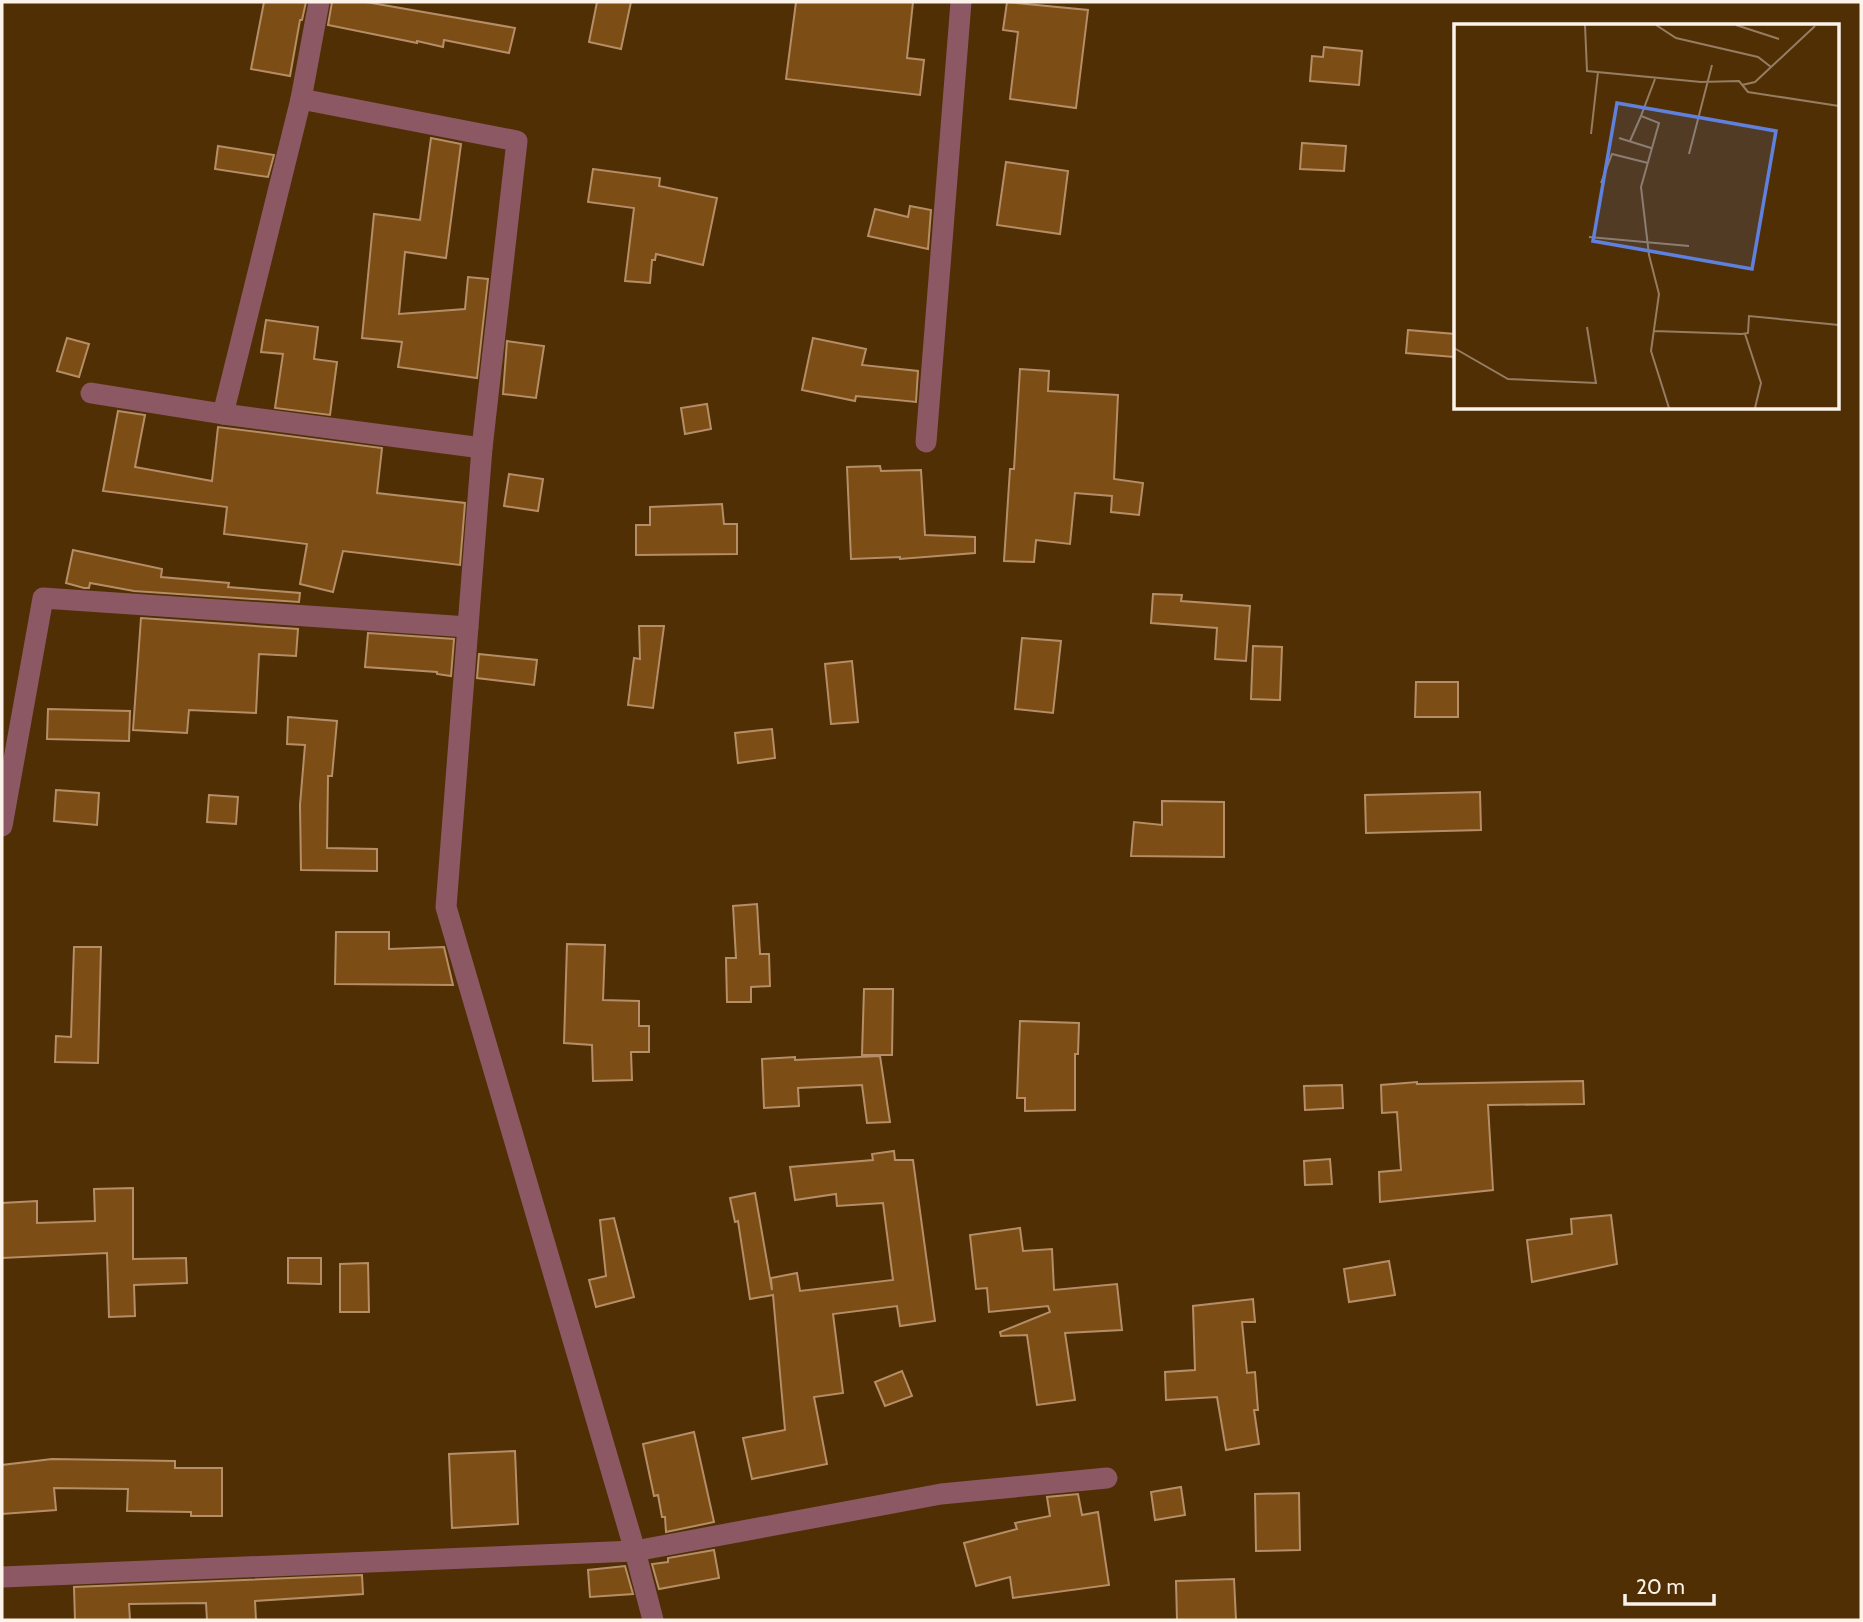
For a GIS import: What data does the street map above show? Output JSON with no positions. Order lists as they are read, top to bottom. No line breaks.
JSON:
{"scale_bar":"20 m"}
